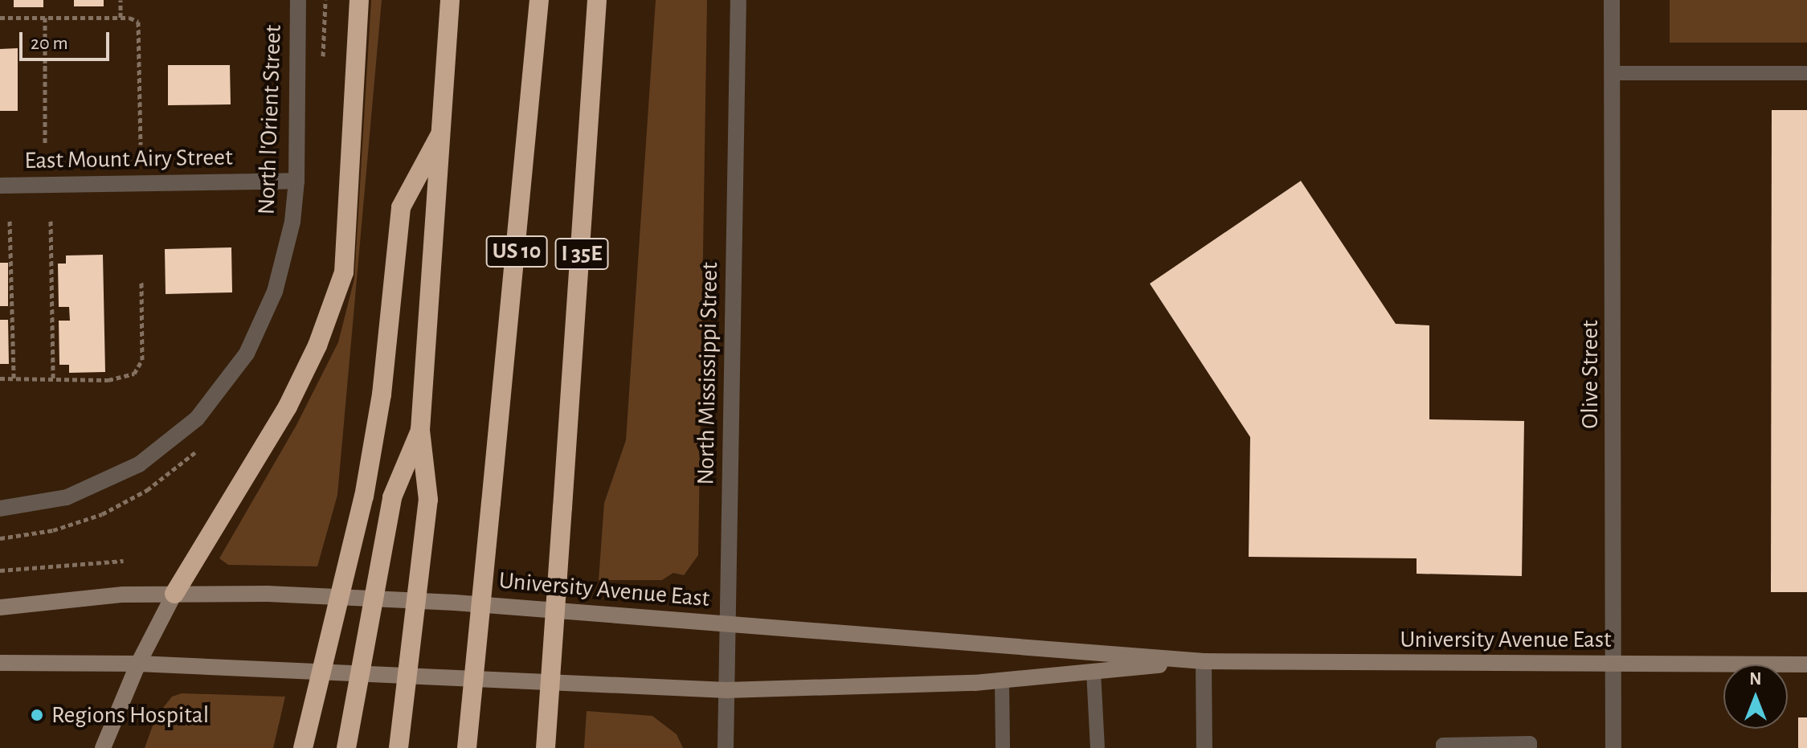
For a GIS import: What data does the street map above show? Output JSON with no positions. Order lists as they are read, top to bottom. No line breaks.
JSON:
{"streets":{"highway":["US 10","I 35E"],"main road":["University Avenue East"],"street":["North l'Orient Street","East Mount Airy Street","North Mississippi Street","Olive Street"]},"crossings":[["North l'Orient Street","East Mount Airy Street"],["North Mississippi Street","University Avenue East"],["Olive Street","University Avenue East"]],"places":["Regions Hospital"],"scale_bar":"20 m","north":"top"}
